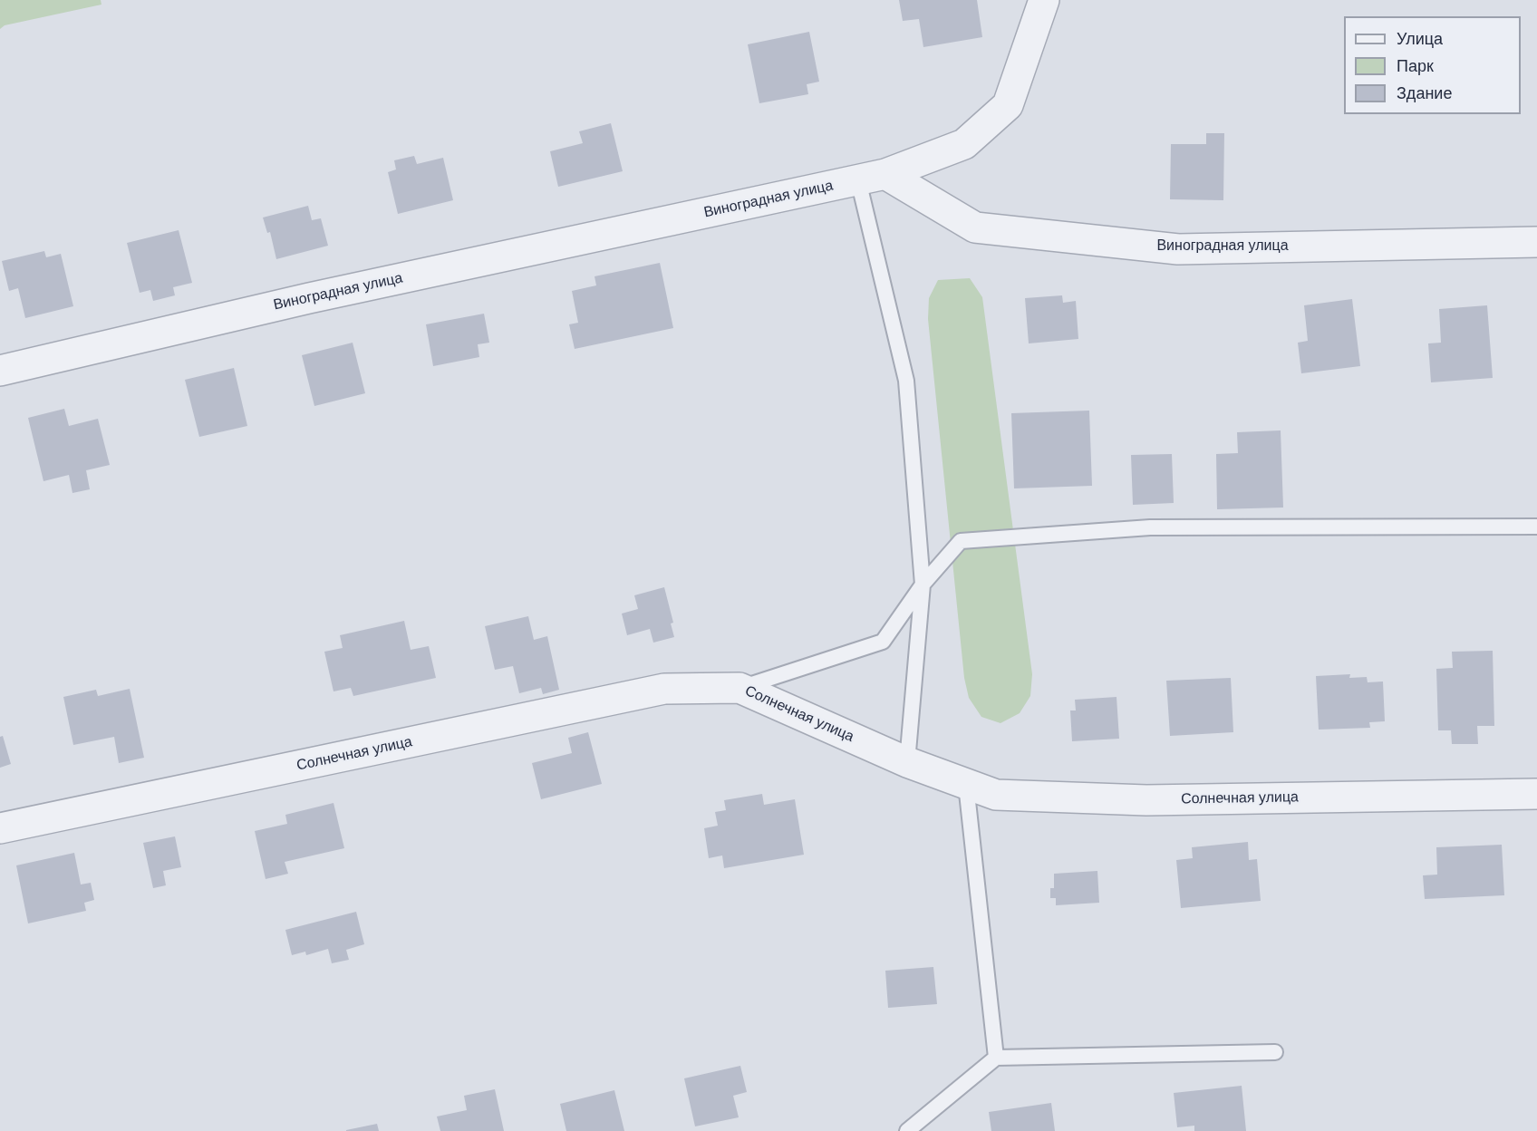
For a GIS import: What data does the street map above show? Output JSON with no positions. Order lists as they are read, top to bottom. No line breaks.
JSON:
{"streets":{"street":["Виноградная улица","Солнечная улица"]},"legend":["Улица","Парк","Здание"]}
